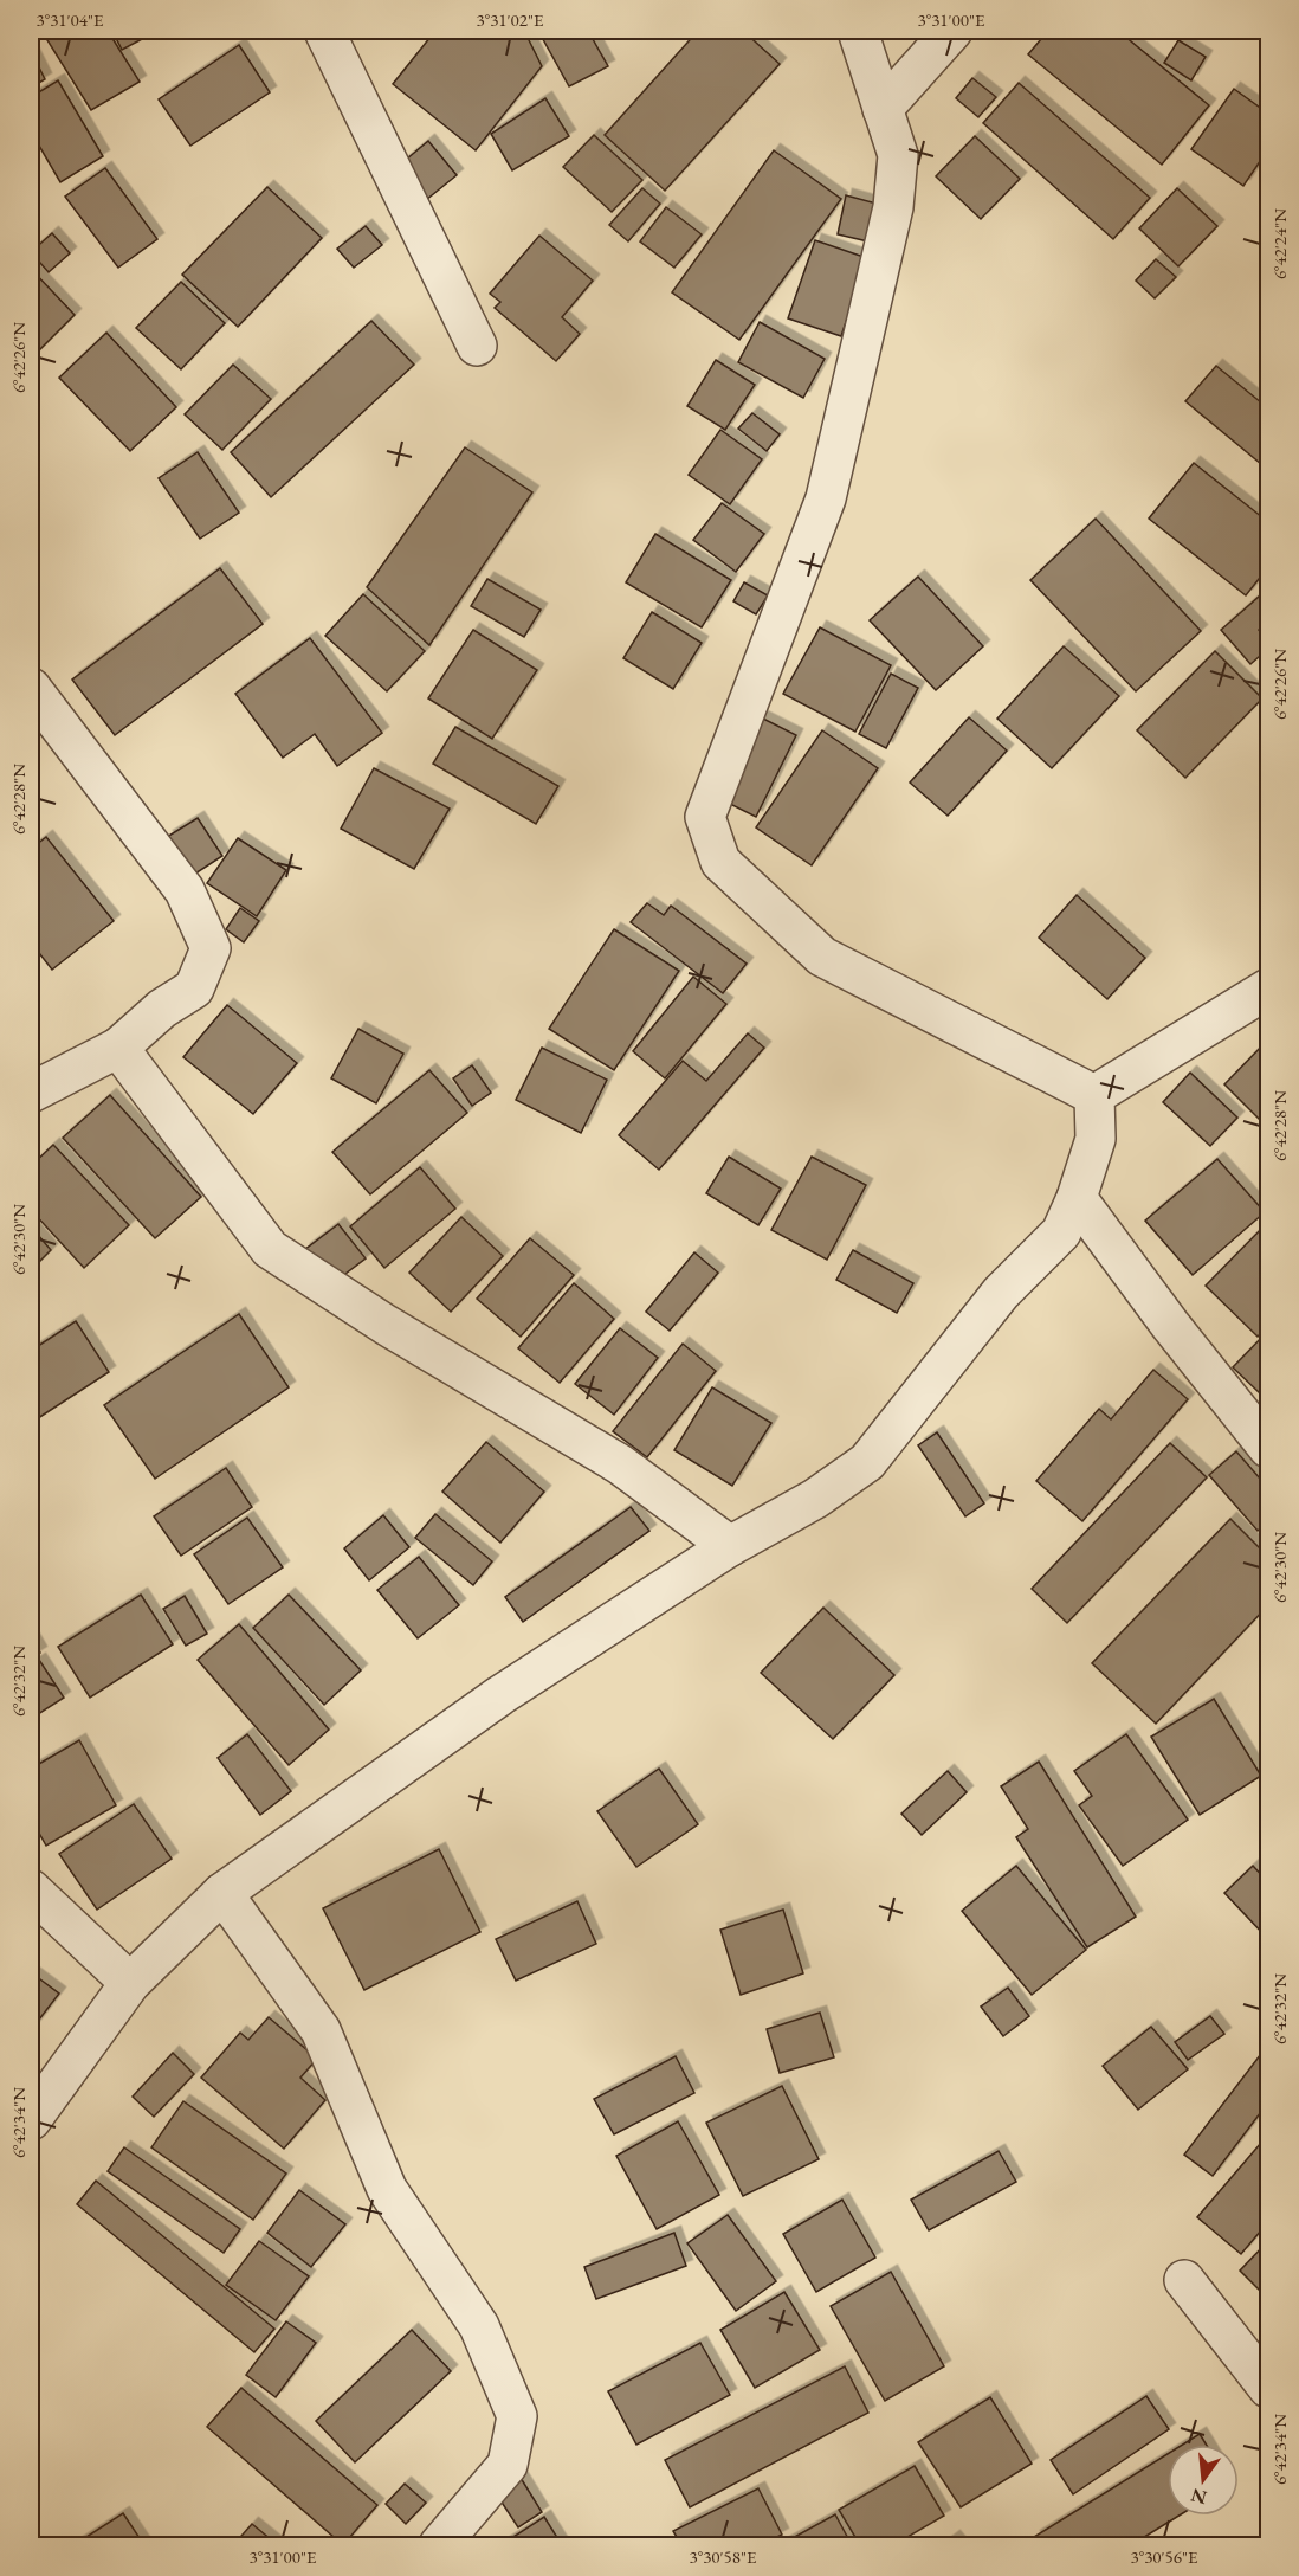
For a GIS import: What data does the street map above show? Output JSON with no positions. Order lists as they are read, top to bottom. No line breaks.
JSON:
{"north":"bottom","coordinates":["3°31'04\"E","3°31'02\"E","3°31'00\"E","6°42'24\"N","6°42'26\"N","6°42'28\"N","6°42'30\"N","6°42'32\"N","6°42'34\"N","3°30'58\"E","3°30'56\"E"]}
